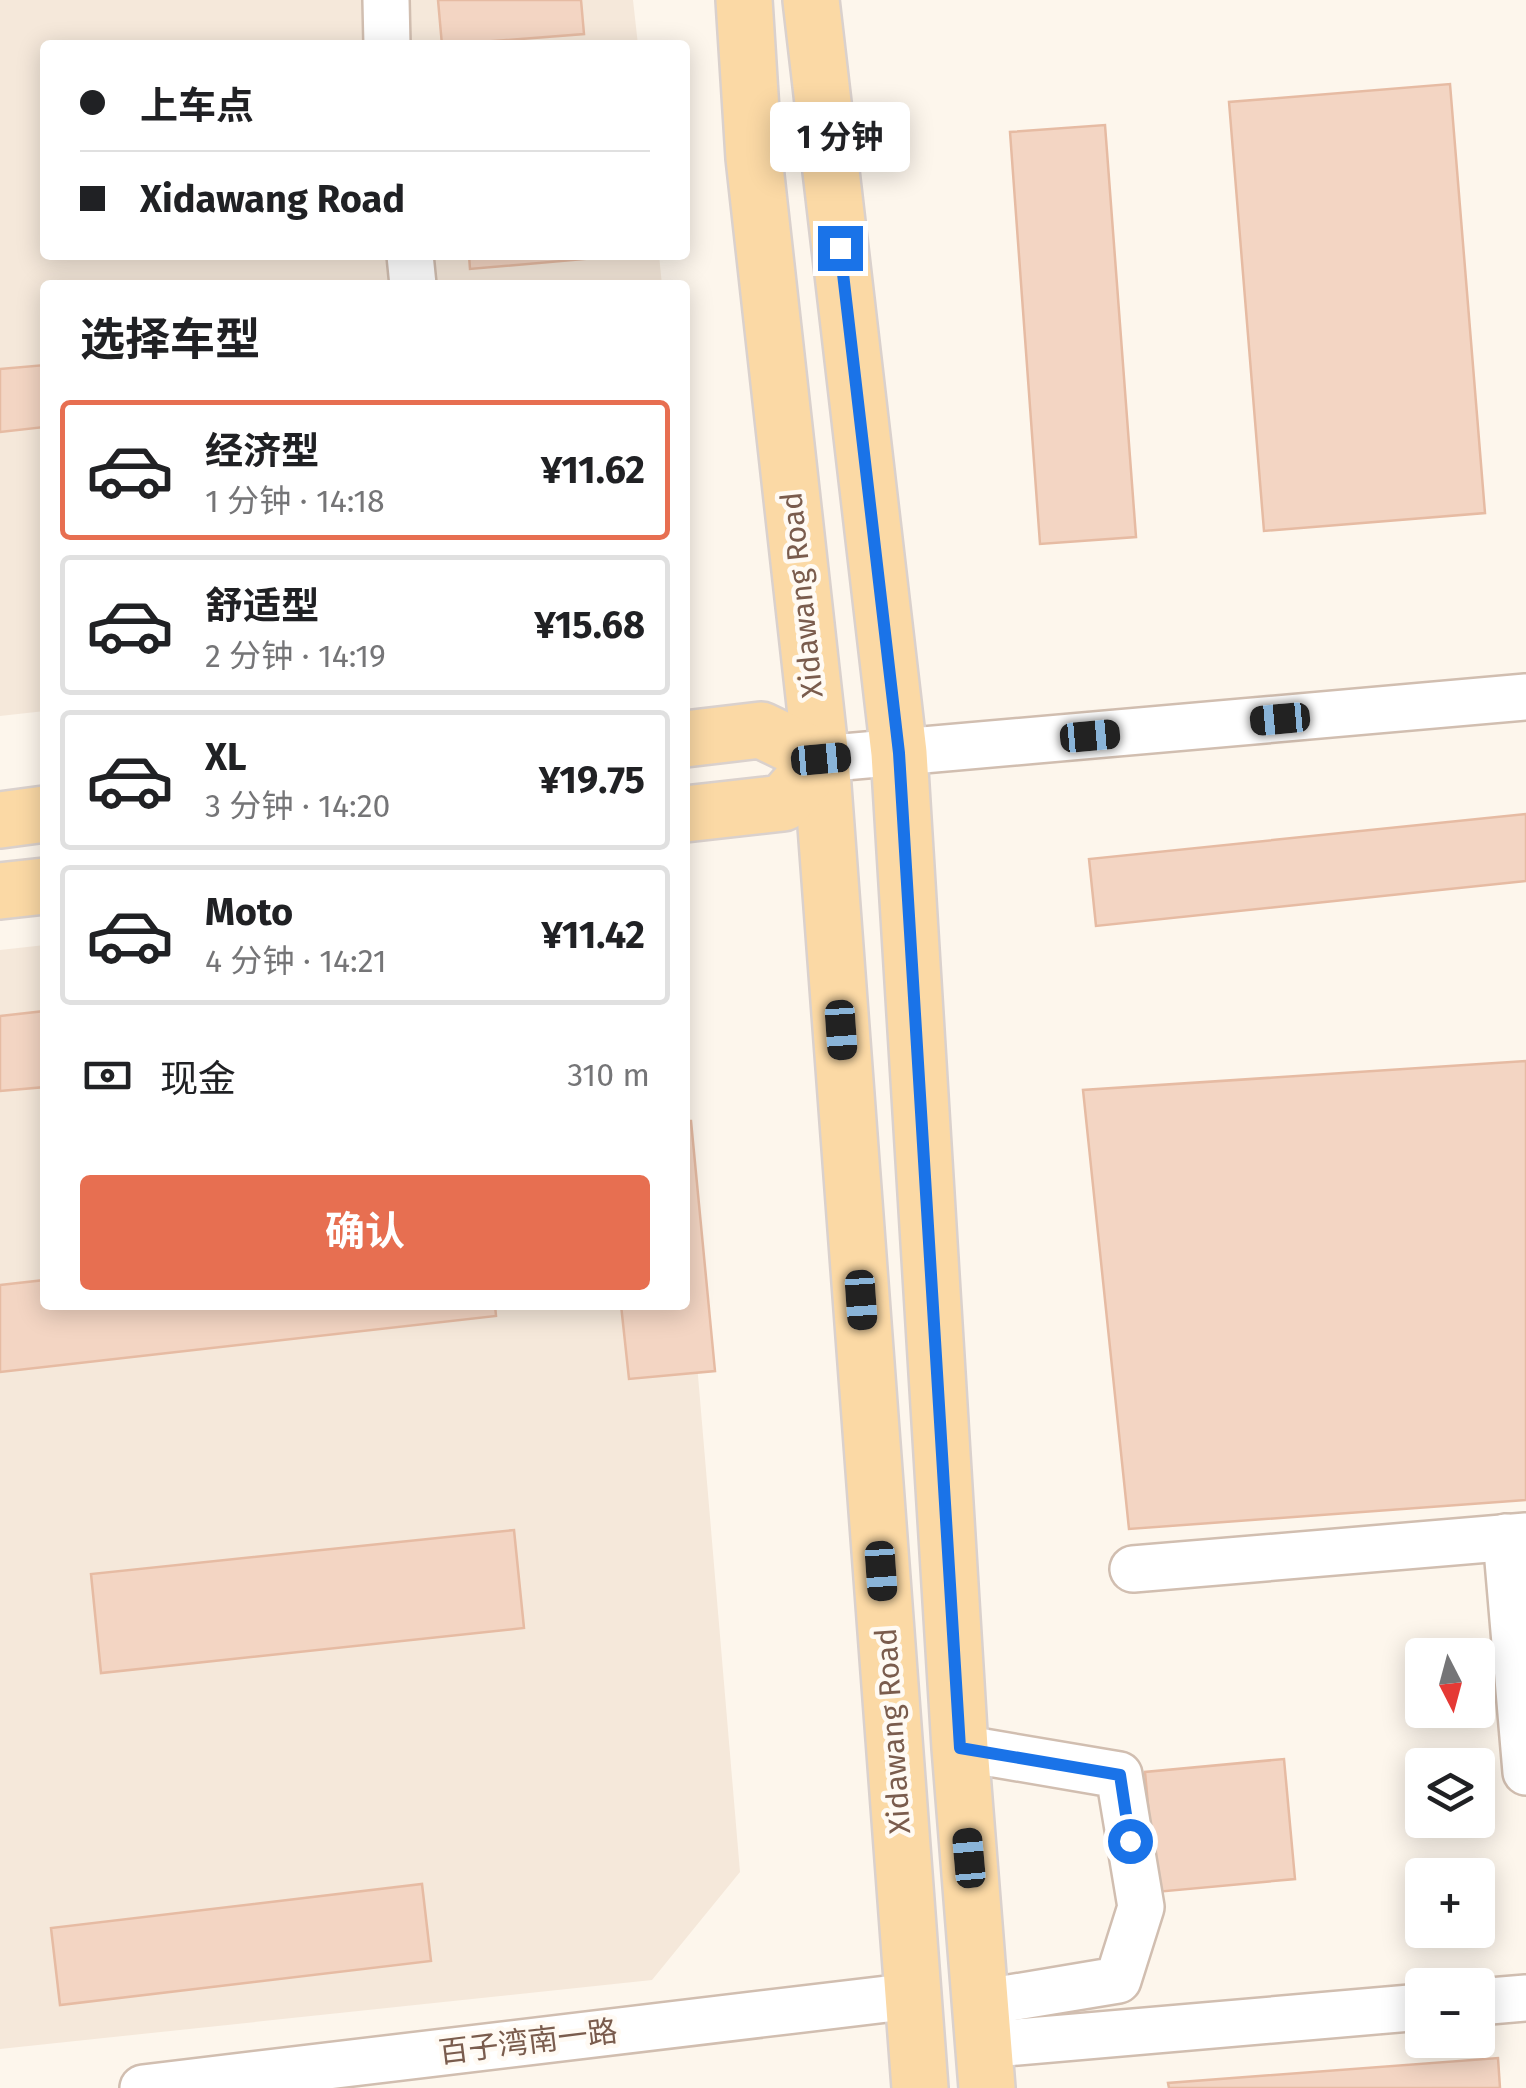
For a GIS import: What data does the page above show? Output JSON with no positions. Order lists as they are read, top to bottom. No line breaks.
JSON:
{"streets":{"main road":["Xidawang Road"],"street":["百子湾南一路"]},"crossings":[["Xidawang Road","百子湾南一路"]],"north":"bottom","page":{"banner":["上车点","Xidawang Road"],"bubble":"1 分钟","heading":"选择车型","list":[{"name":"经济型","note":"1 分钟 · 14:18","value":"¥11.62"},{"name":"舒适型","note":"2 分钟 · 14:19","value":"¥15.68"},{"name":"XL","note":"3 分钟 · 14:20","value":"¥19.75"},{"name":"Moto","note":"4 分钟 · 14:21","value":"¥11.42"}],"pay":["现金","310 m"],"buttons":"确认","map_buttons":["+","−"]}}
